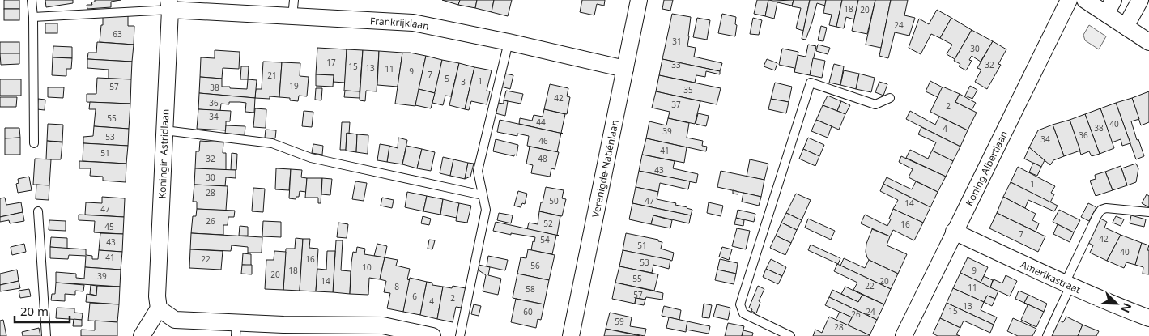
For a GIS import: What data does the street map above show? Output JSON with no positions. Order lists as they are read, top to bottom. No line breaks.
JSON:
{"streets":{"street":["Frankrijklaan","Koningin Astridlaan","Koning Albertlaan","Verenigde-Natiënlaan","Amerikastraat"]},"crossings":[["Frankrijklaan","Koningin Astridlaan"],["Frankrijklaan","Verenigde-Natiënlaan"],["Koning Albertlaan","Amerikastraat"]],"house_numbers":["18","20","24","63","31","30","17","33","32","15","13","11","9","7","21","5","1","3","19","57","38","35","42","36","37","2","34","55","44","40","38","4","39","36","53","34","46","41","51","32","48","43","30","1","28","50","47","14","47","26","52","16","45","7","42","54","43","51","40","41","22","16","53","56","10","18","9","20","39","55","14","20","22","8","11","58","57","6","2","4","13","15","60","24","26","59","28"],"scale_bar":"20 m","north":"bottom right"}
